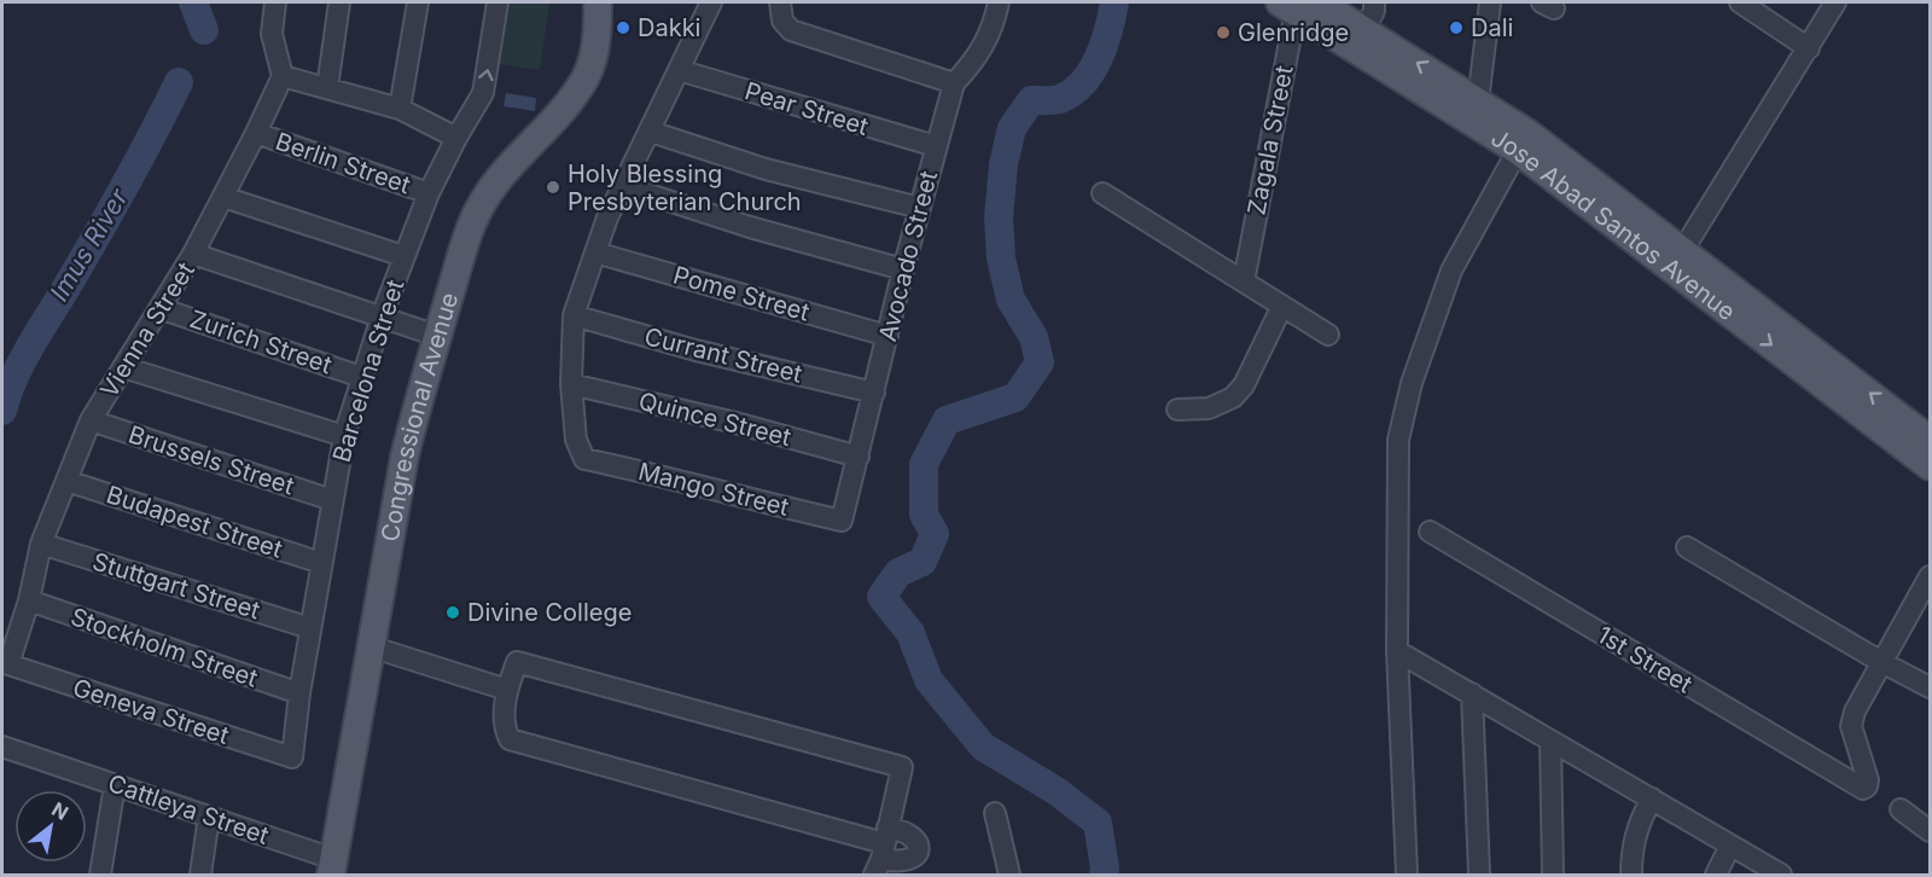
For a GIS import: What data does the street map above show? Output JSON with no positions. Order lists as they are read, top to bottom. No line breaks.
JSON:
{"streets":{"main road":["Jose Abad Santos Avenue","Congressional Avenue"],"street":["Pear Street","Zagala Street","Berlin Street","Avocado Street","Pome Street","Vienna Street","Zurich Street","Currant Street","Barcelona Street","Quince Street","Brussels Street","Mango Street","Budapest Street","Stuttgart Street","Stockholm Street","1st Street","Geneva Street","Cattleya Street"]},"crossings":[["Pear Street","Avocado Street"],["Zagala Street","Jose Abad Santos Avenue"],["Berlin Street","Vienna Street"],["Berlin Street","Barcelona Street"],["Avocado Street","Pome Street"],["Avocado Street","Currant Street"],["Avocado Street","Quince Street"],["Avocado Street","Mango Street"],["Vienna Street","Zurich Street"],["Vienna Street","Brussels Street"],["Vienna Street","Budapest Street"],["Vienna Street","Stuttgart Street"],["Vienna Street","Stockholm Street"],["Vienna Street","Geneva Street"],["Zurich Street","Barcelona Street"],["Barcelona Street","Brussels Street"],["Barcelona Street","Budapest Street"],["Barcelona Street","Stuttgart Street"],["Barcelona Street","Stockholm Street"],["Barcelona Street","Geneva Street"],["Congressional Avenue","Cattleya Street"],["Quince Street","Mango Street"]],"water":["Imus River"],"places":["Dakki","Dali","Glenridge","Holy Blessing Presbyterian Church","Divine College"],"north":"top right"}
